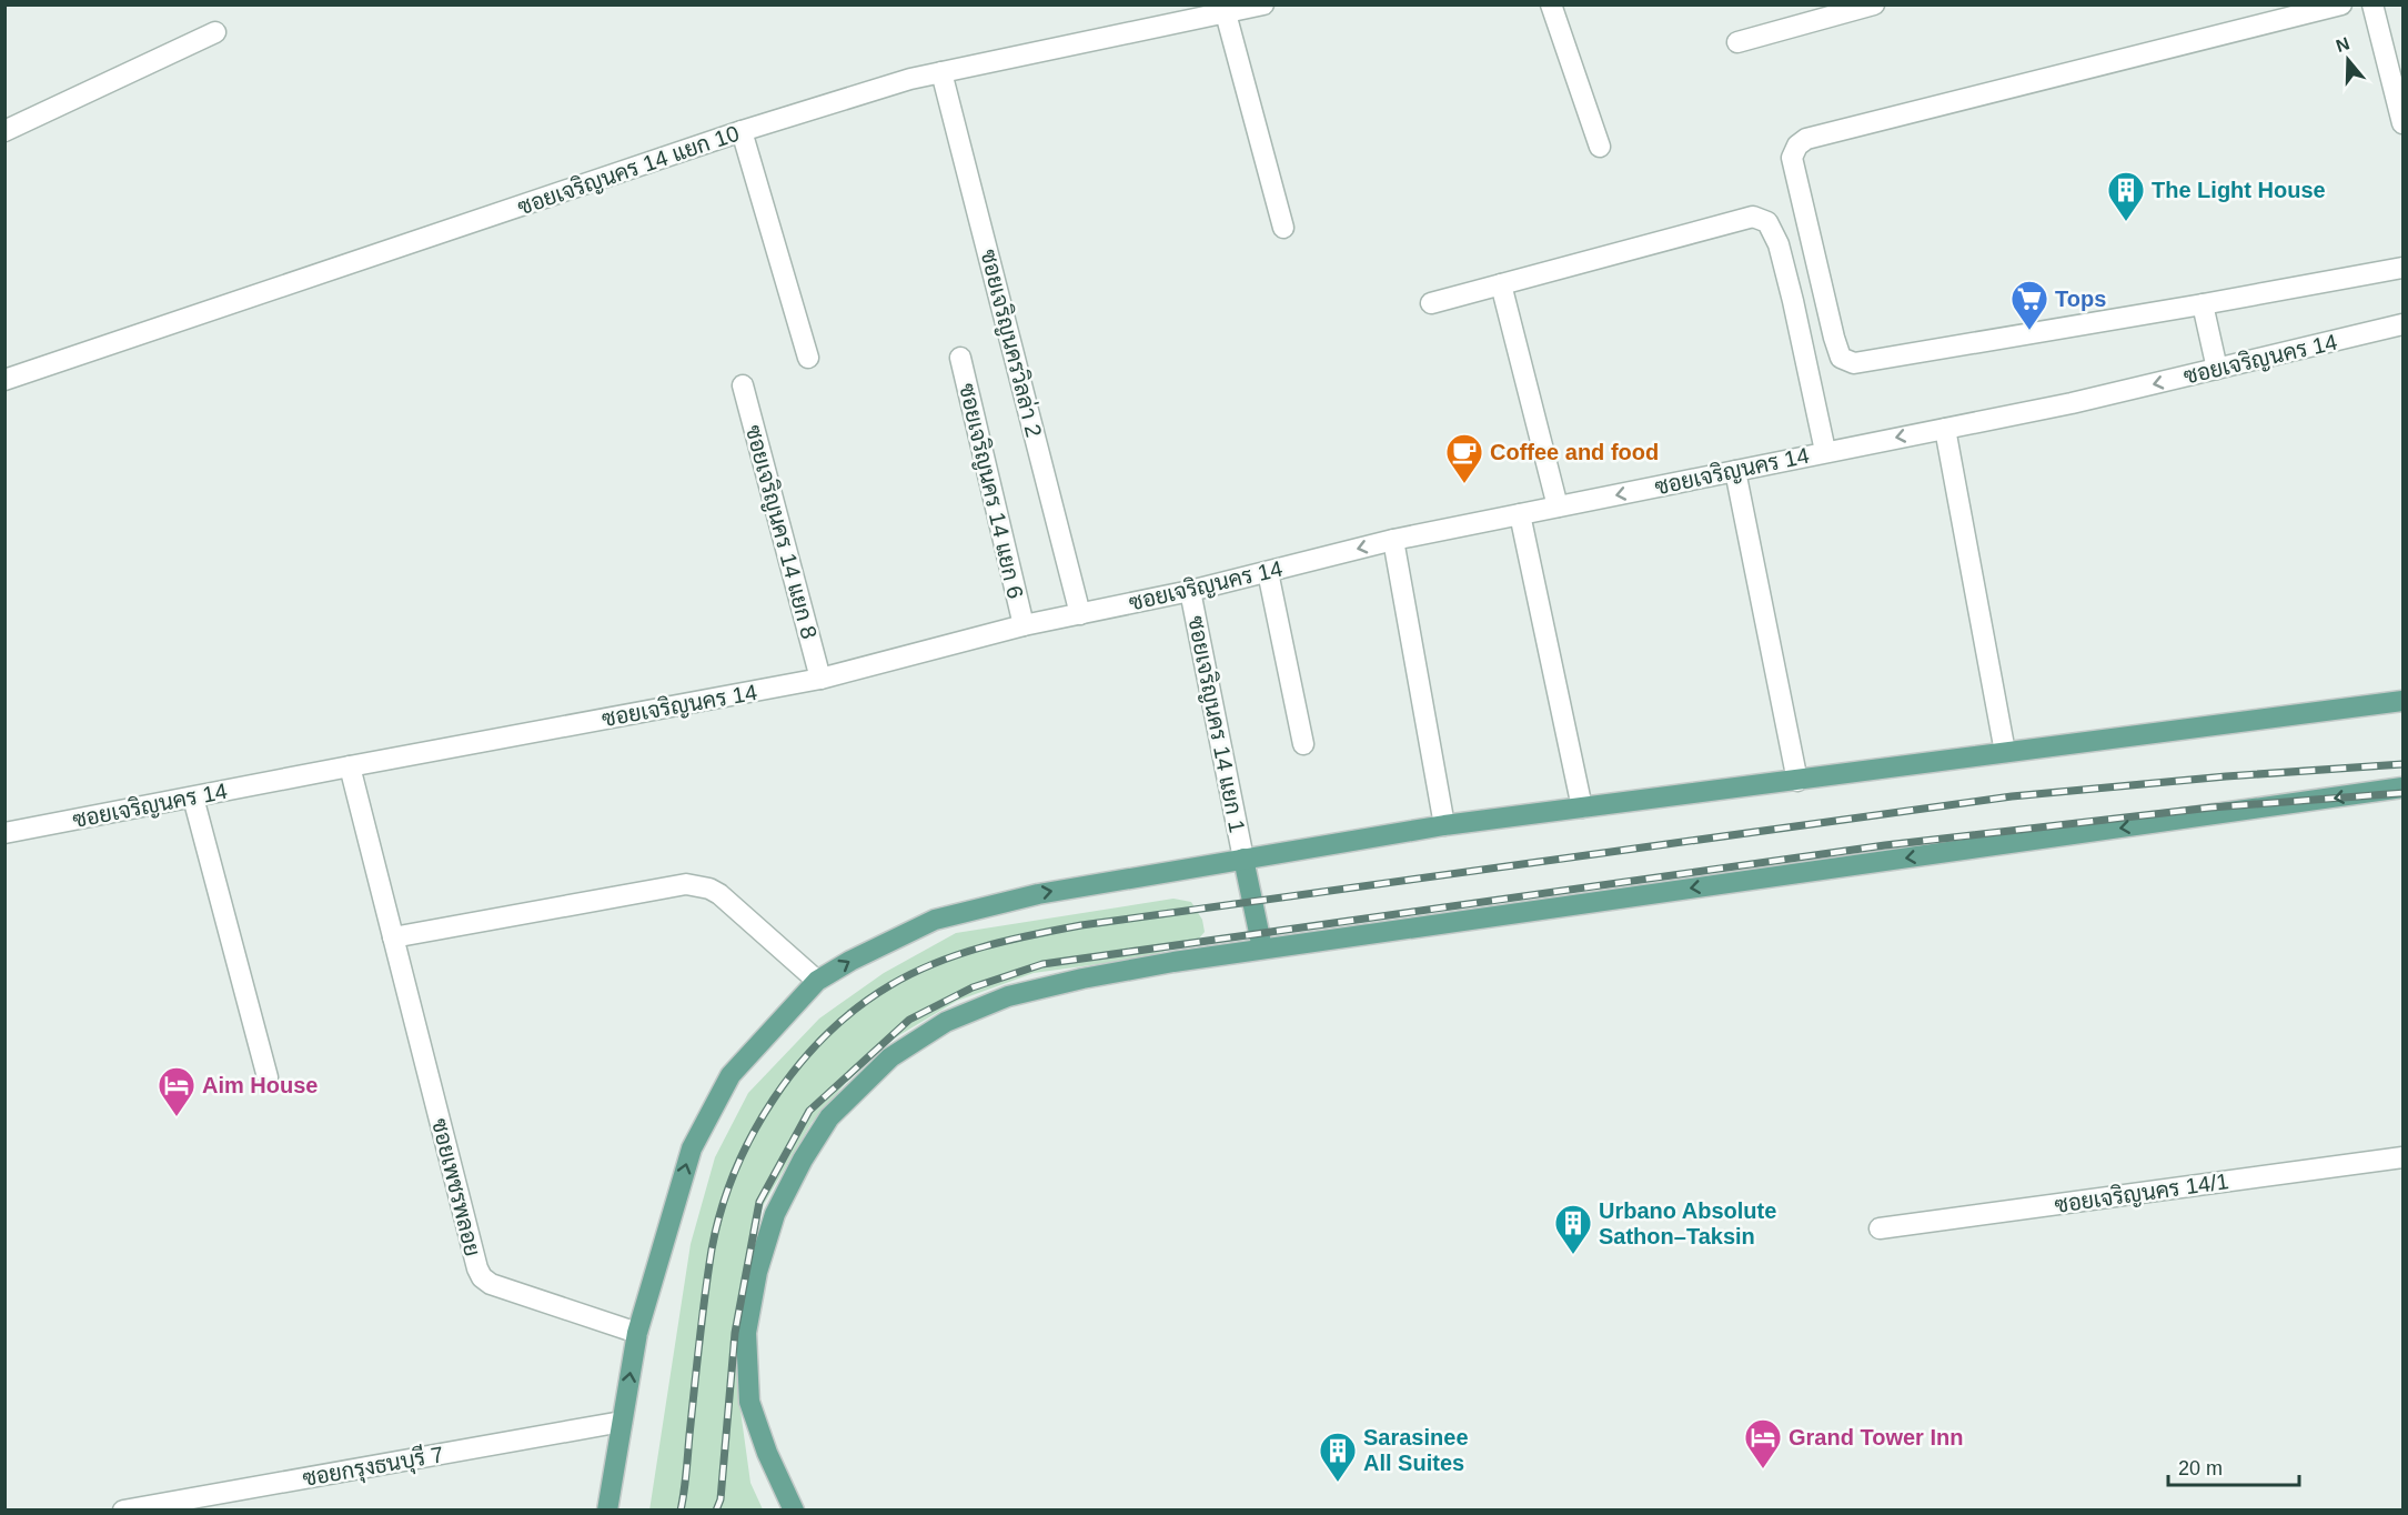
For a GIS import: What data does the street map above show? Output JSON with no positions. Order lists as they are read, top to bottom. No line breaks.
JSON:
{"streets":{"street":["ซอยเจริญนคร 14 แยก 10","ซอยเจริญนครวิลล่า 2","ซอยเจริญนคร 14","ซอยเจริญนคร 14 แยก 6","ซอยเจริญนคร 14 แยก 8","ซอยเจริญนคร 14 แยก 1","ซอยเพชรพลอย","ซอยเจริญนคร 14/1","ซอยกรุงธนบุรี 7"]},"crossings":[["ซอยเจริญนคร 14 แยก 10","ซอยเจริญนครวิลล่า 2"],["ซอยเจริญนครวิลล่า 2","ซอยเจริญนคร 14"],["ซอยเจริญนคร 14","ซอยเจริญนคร 14 แยก 6"],["ซอยเจริญนคร 14","ซอยเจริญนคร 14 แยก 8"],["ซอยเจริญนคร 14","ซอยเจริญนคร 14 แยก 1"],["ซอยเจริญนคร 14","ซอยเพชรพลอย"]],"places":{"building":["The Light House","Urbano Absolute Sathon–Taksin","Sarasinee All Suites"],"supermarket":["Tops"],"cafe":["Coffee and food"],"hotel":["Aim House","Grand Tower Inn"]},"scale_bar":"20 m","north":"top"}
